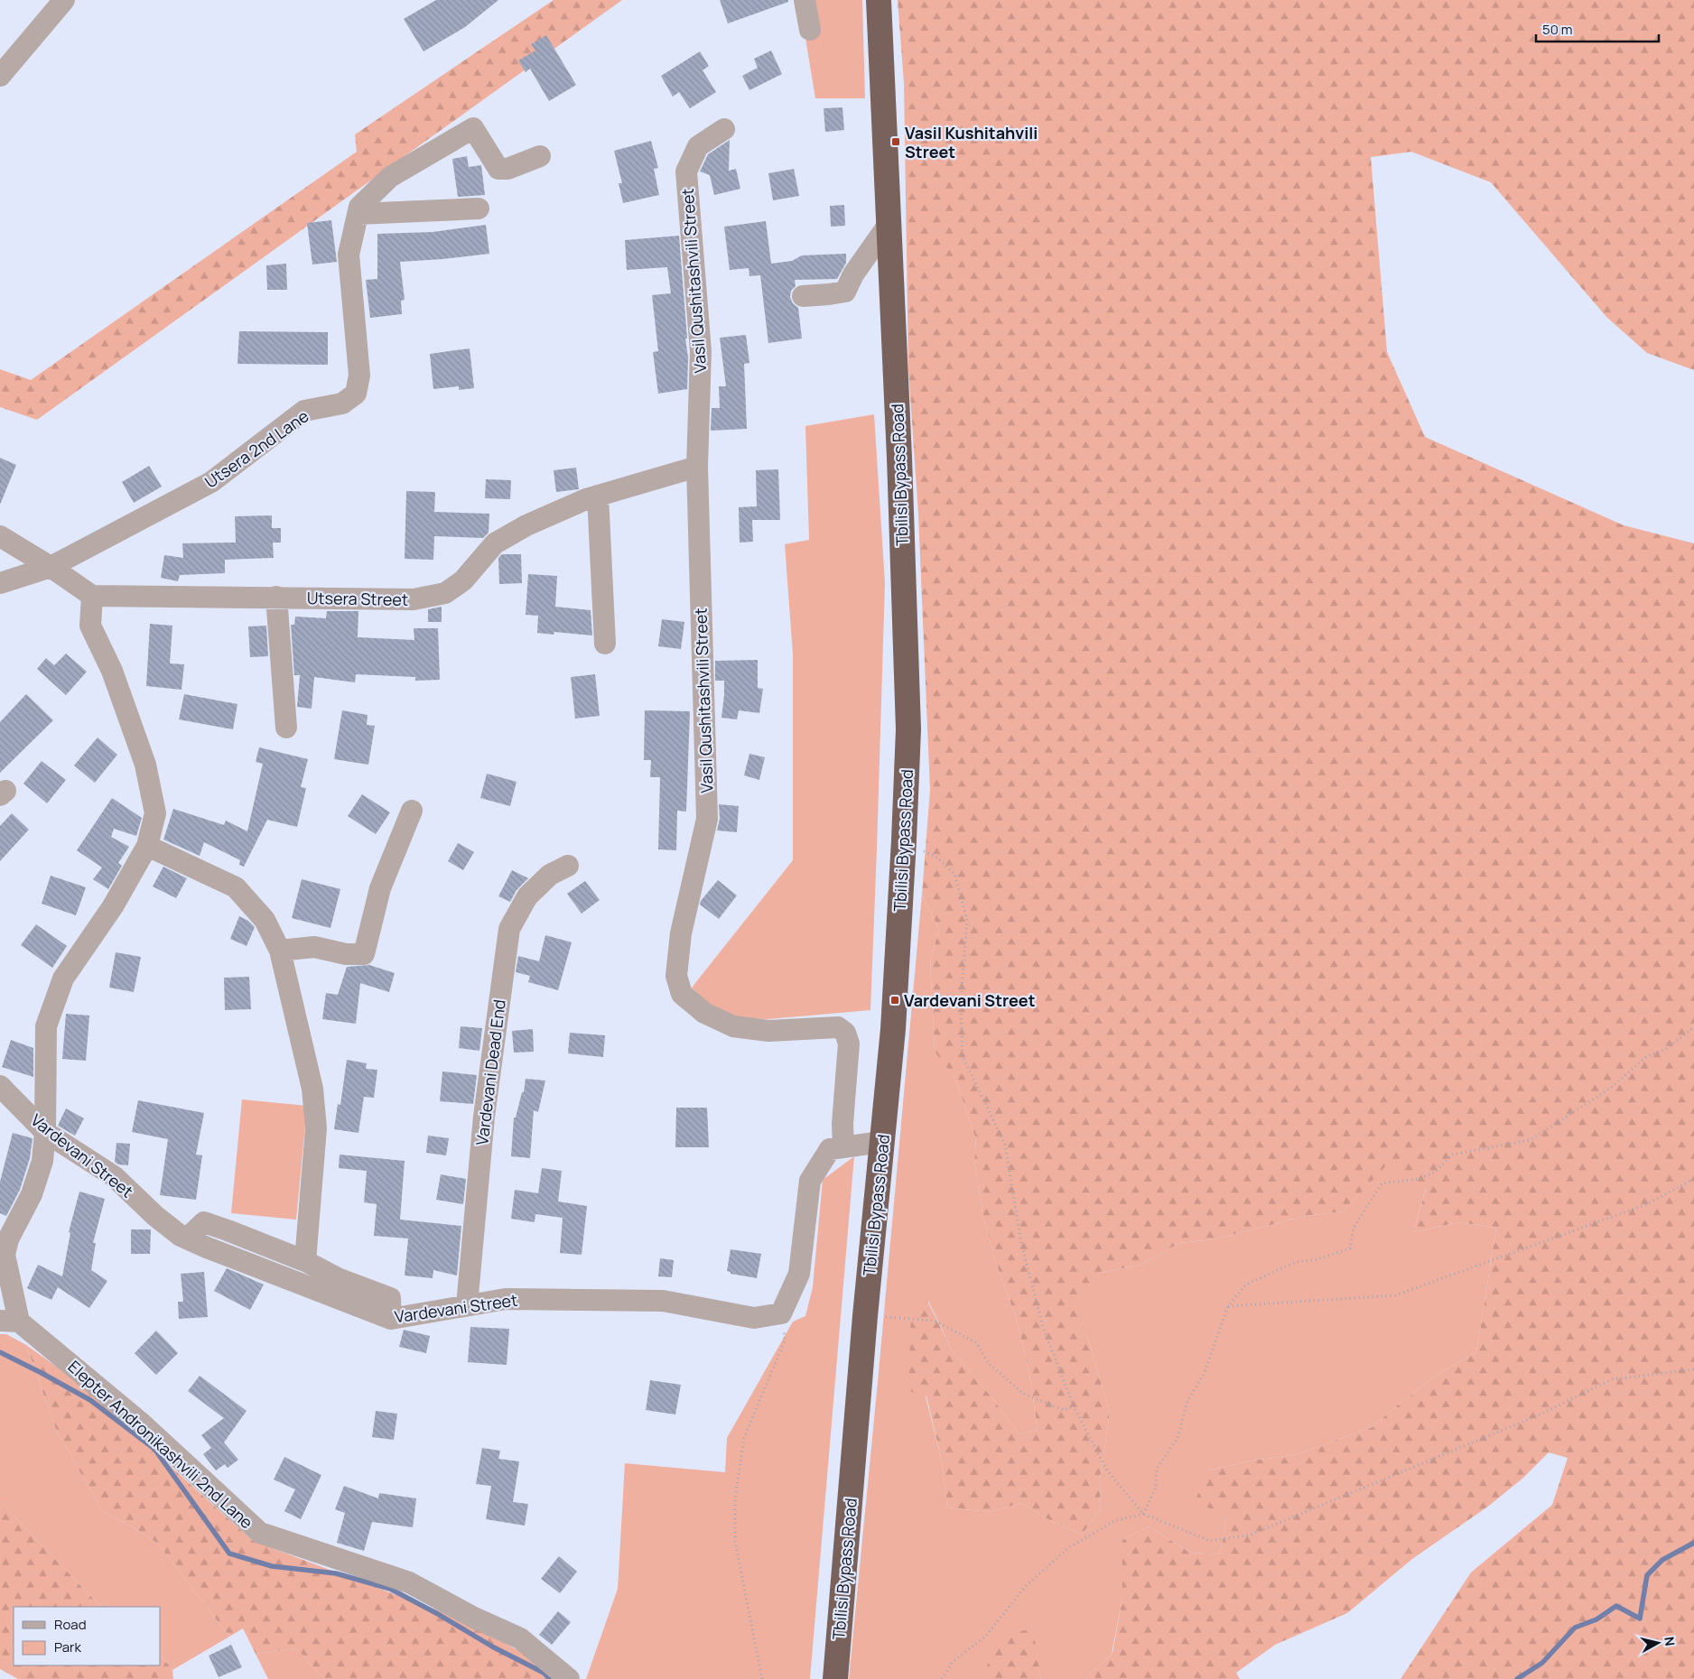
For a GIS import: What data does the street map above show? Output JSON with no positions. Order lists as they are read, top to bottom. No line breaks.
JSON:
{"streets":{"highway":["Tbilisi Bypass Road"],"street":["Vasil Qushitashvili Street","Utsera 2nd Lane","Utsera Street","Vardevani Dead End","Vardevani Street","Elepter Andronikashvili 2nd Lane"]},"crossings":[["Vasil Qushitashvili Street","Utsera Street"],["Vardevani Dead End","Vardevani Street"]],"places":{"transit":["Vasil Kushitahvili Street","Vardevani Street"]},"legend":["Road","Park"],"scale_bar":"50 m","north":"right"}
